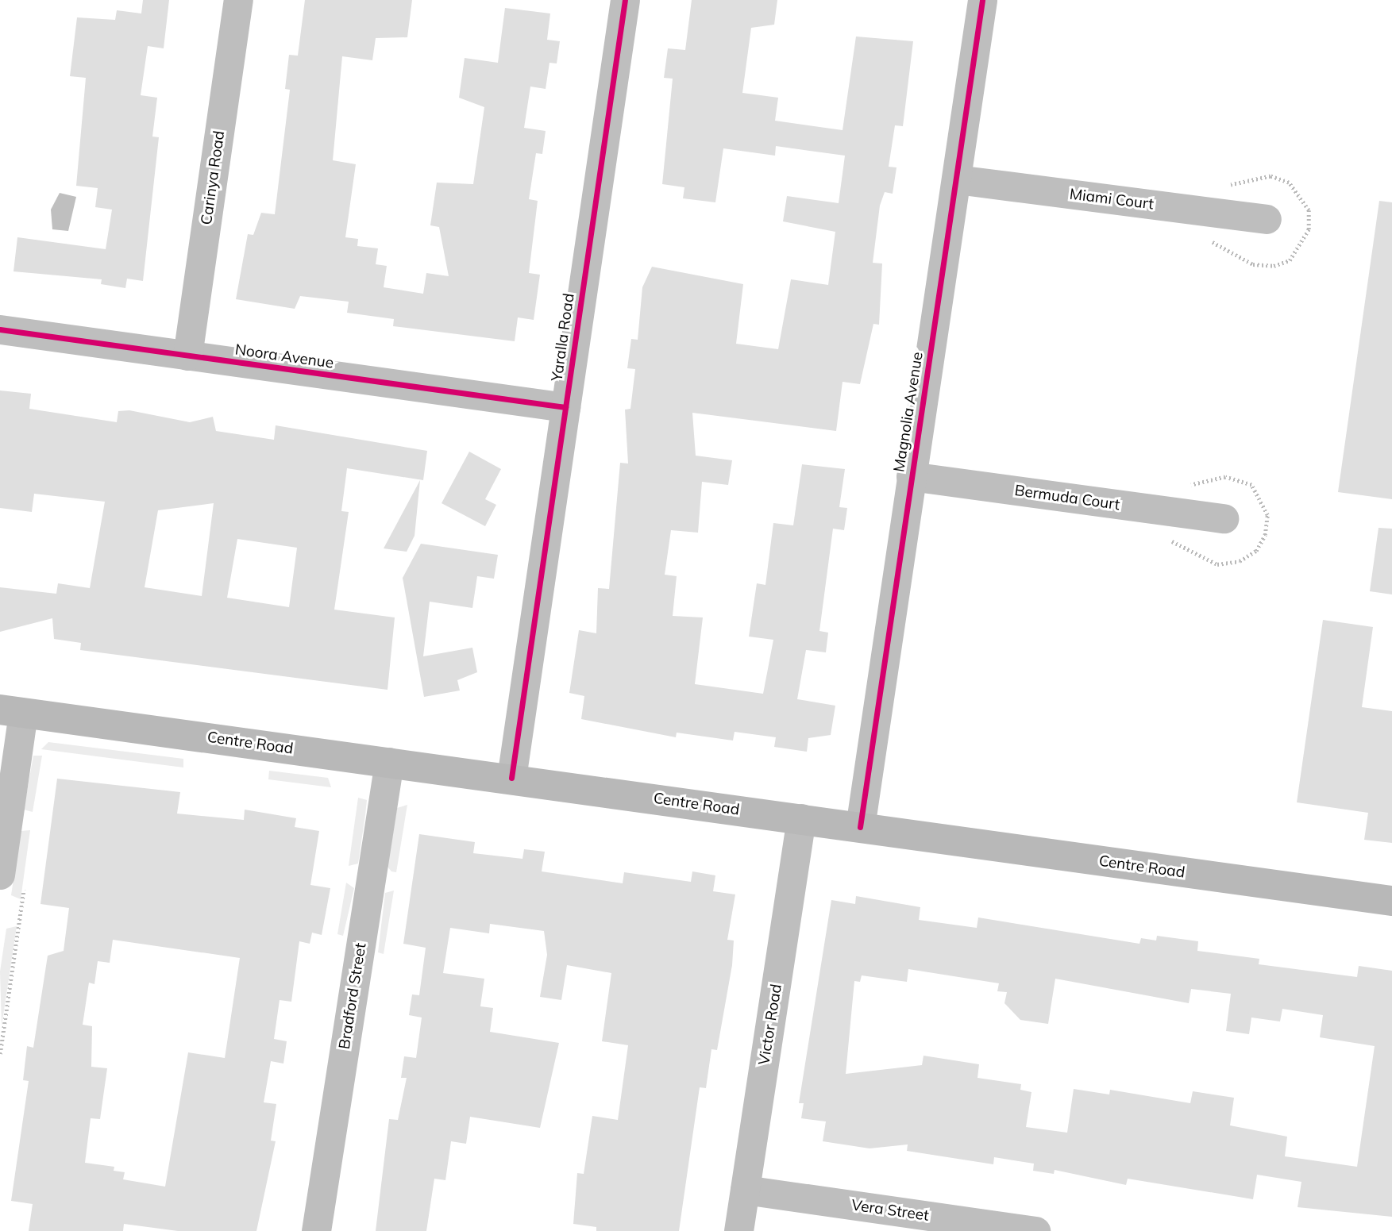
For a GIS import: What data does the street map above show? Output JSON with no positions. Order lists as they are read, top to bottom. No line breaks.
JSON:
{"streets":{"main road":["Centre Road"],"street":["Carinya Road","Miami Court","Yaralla Road","Noora Avenue","Magnolia Avenue","Bermuda Court","Bradford Street","Victor Road","Vera Street"]},"crossings":[["Carinya Road","Noora Avenue"],["Miami Court","Magnolia Avenue"],["Yaralla Road","Noora Avenue"],["Yaralla Road","Centre Road"],["Magnolia Avenue","Bermuda Court"],["Magnolia Avenue","Centre Road"],["Centre Road","Bradford Street"],["Centre Road","Victor Road"],["Victor Road","Vera Street"]]}
